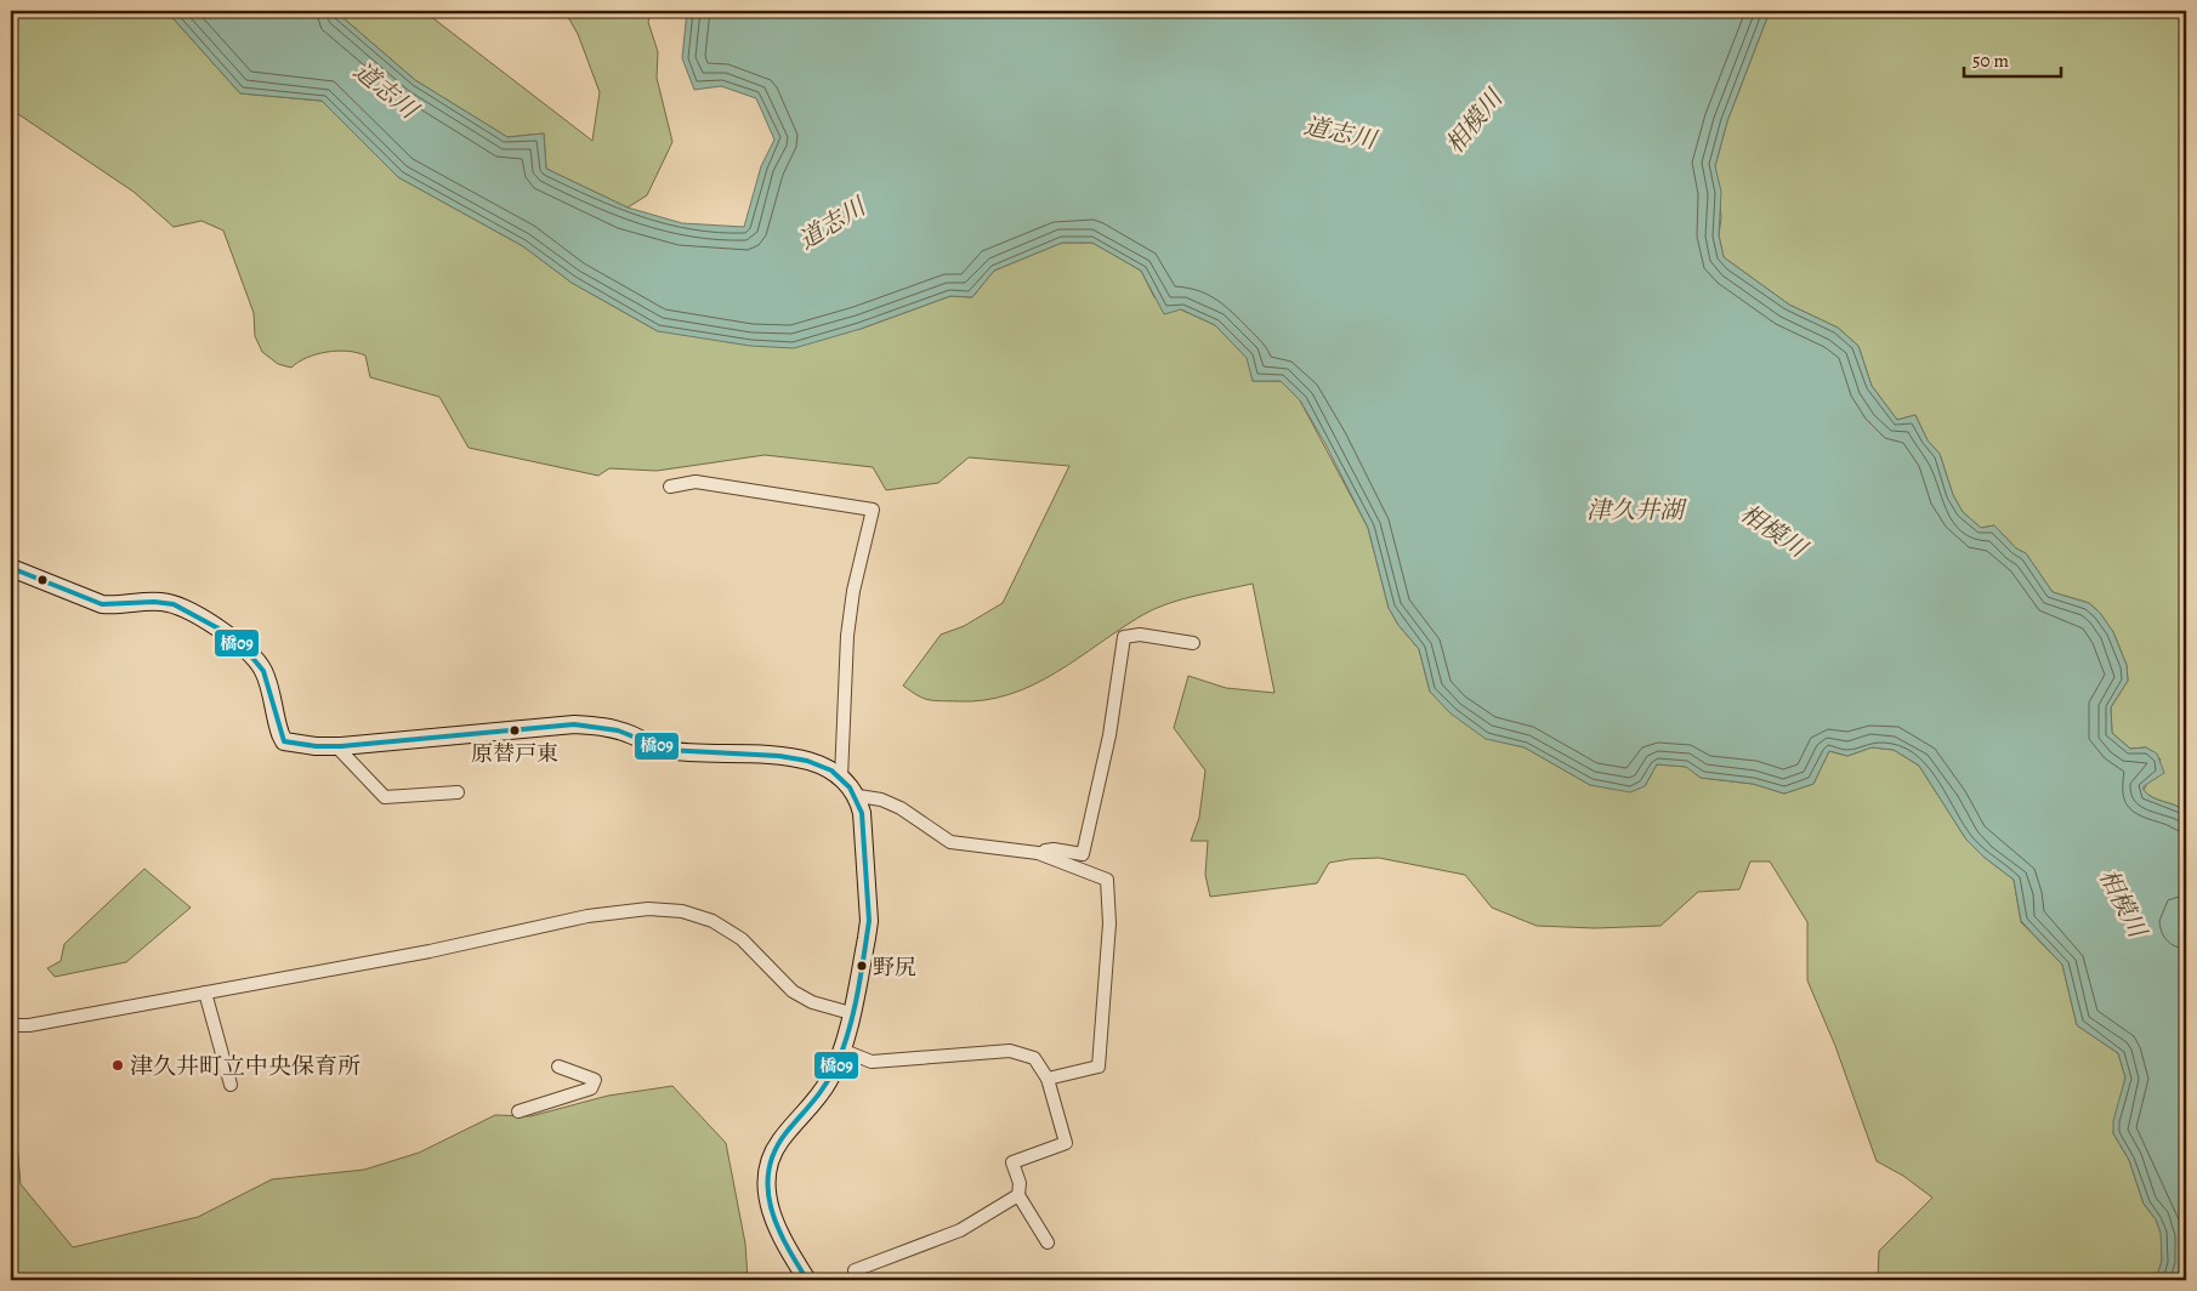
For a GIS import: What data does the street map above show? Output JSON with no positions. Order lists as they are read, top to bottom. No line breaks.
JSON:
{"water":["道志川","相模川","津久井湖"],"places":["原替戸東","野尻","津久井町立中央保育所"],"lines":["transit line 橋09"],"scale_bar":"50 m"}
